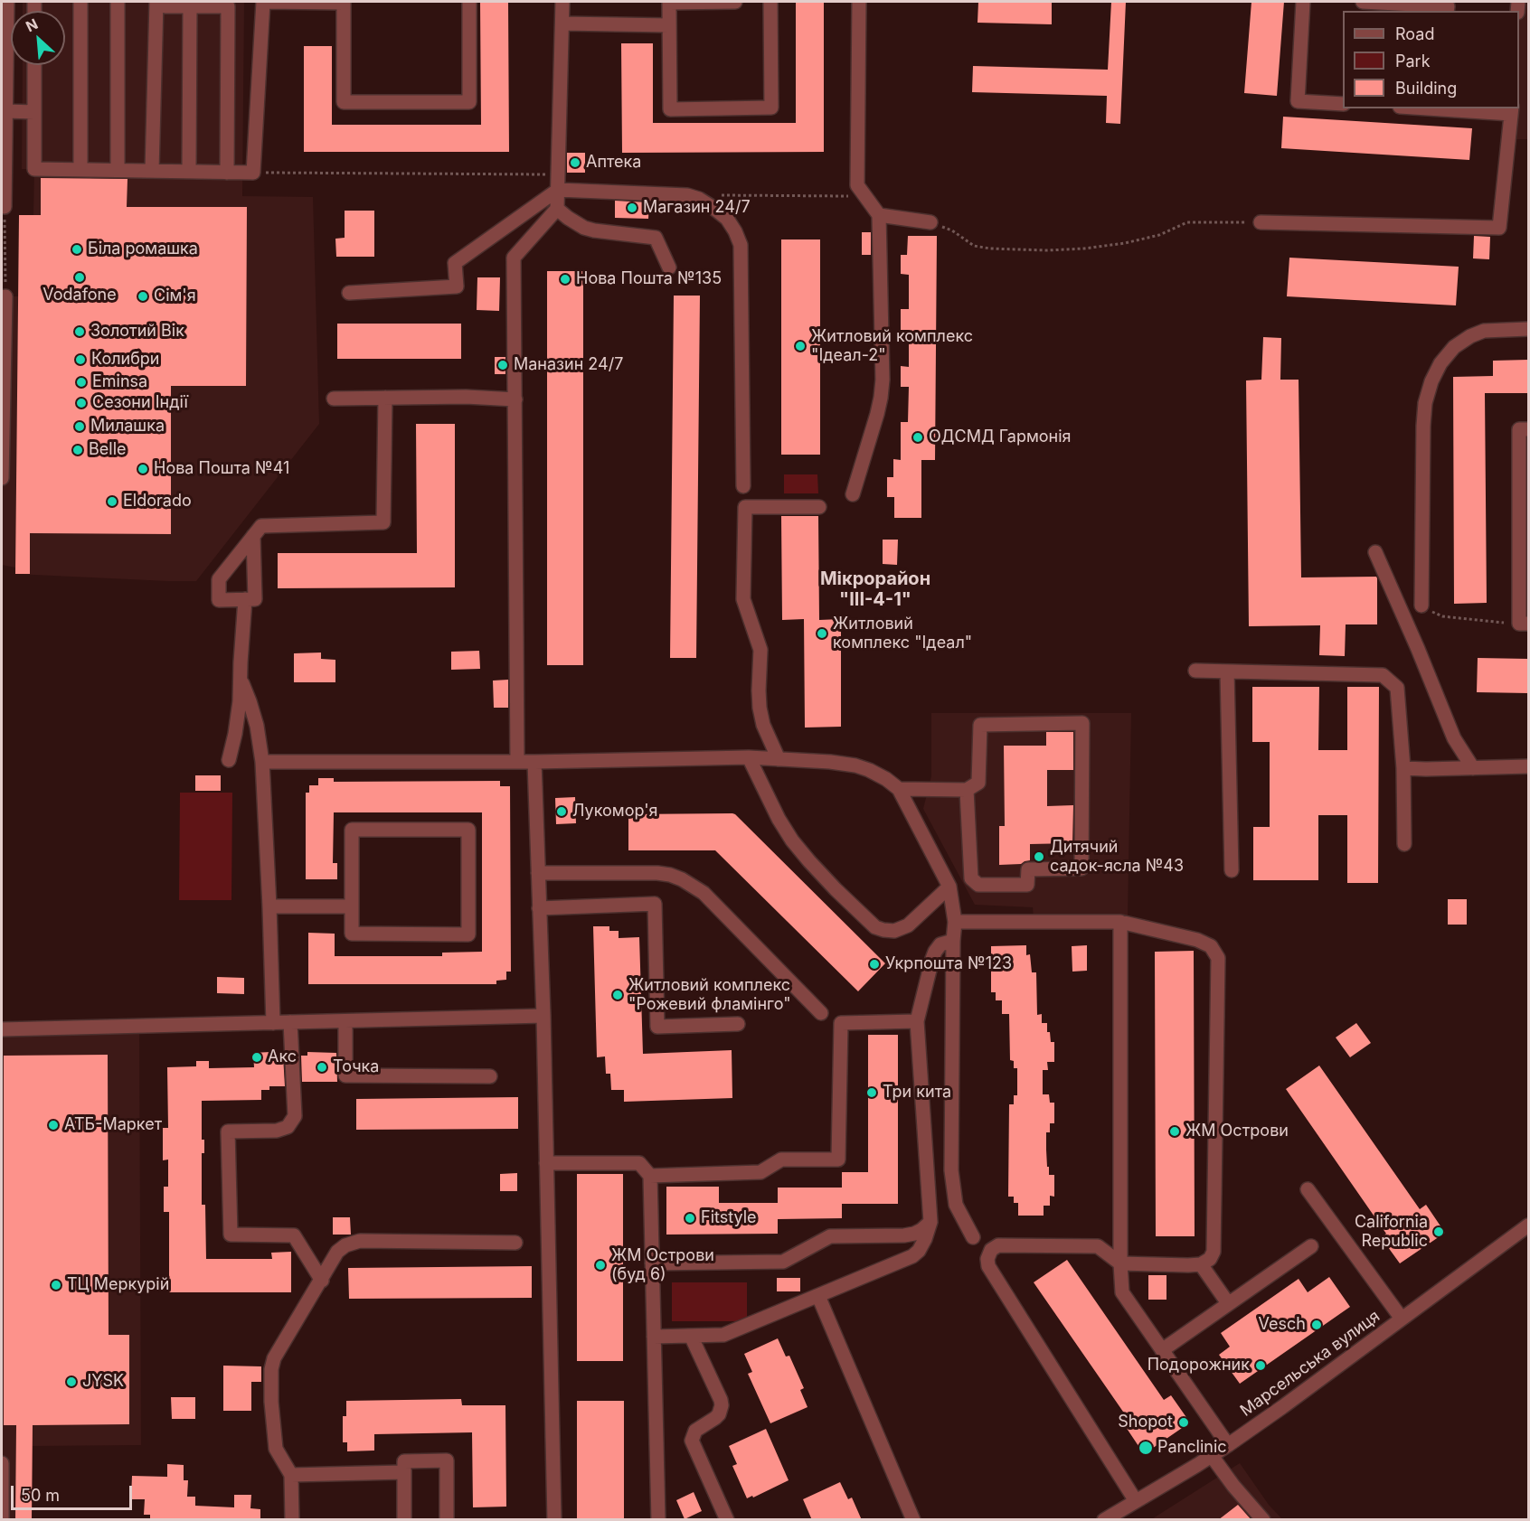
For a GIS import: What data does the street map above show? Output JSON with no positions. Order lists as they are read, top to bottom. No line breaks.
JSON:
{"streets":{"street":["Марсельська вулиця"]},"districts":["Мікрорайон \"ІІІ-4-1\""],"places":["Аптека","Магазин 24/7","Біла ромашка","Vodafone","Нова Пошта №135","Сім'я","Золотий Вік","Житловий комплекс \"Ідеал-2\"","Колибри","Маназин 24/7","Eminsa","Сезони Індії","Милашка","ОДСМД Гармонія","Belle","Нова Пошта №41","Eldorado","Житловий комплекс \"Ідеал\"","Лукомор'я","Дитячий садок-ясла №43","Укрпошта №123","Житловий комплекс \"Рожевий фламінго\"","Акс","Точка","Три кита","АТБ-Маркет","ЖМ Острови","Fitstyle","California Republic","ЖМ Острови (буд 6)","ТЦ Меркурій","Vesch","Подорожник","JYSK","Shopot","Panclinic"],"legend":["Road","Park","Building"],"scale_bar":"50 m","north":"top left"}
